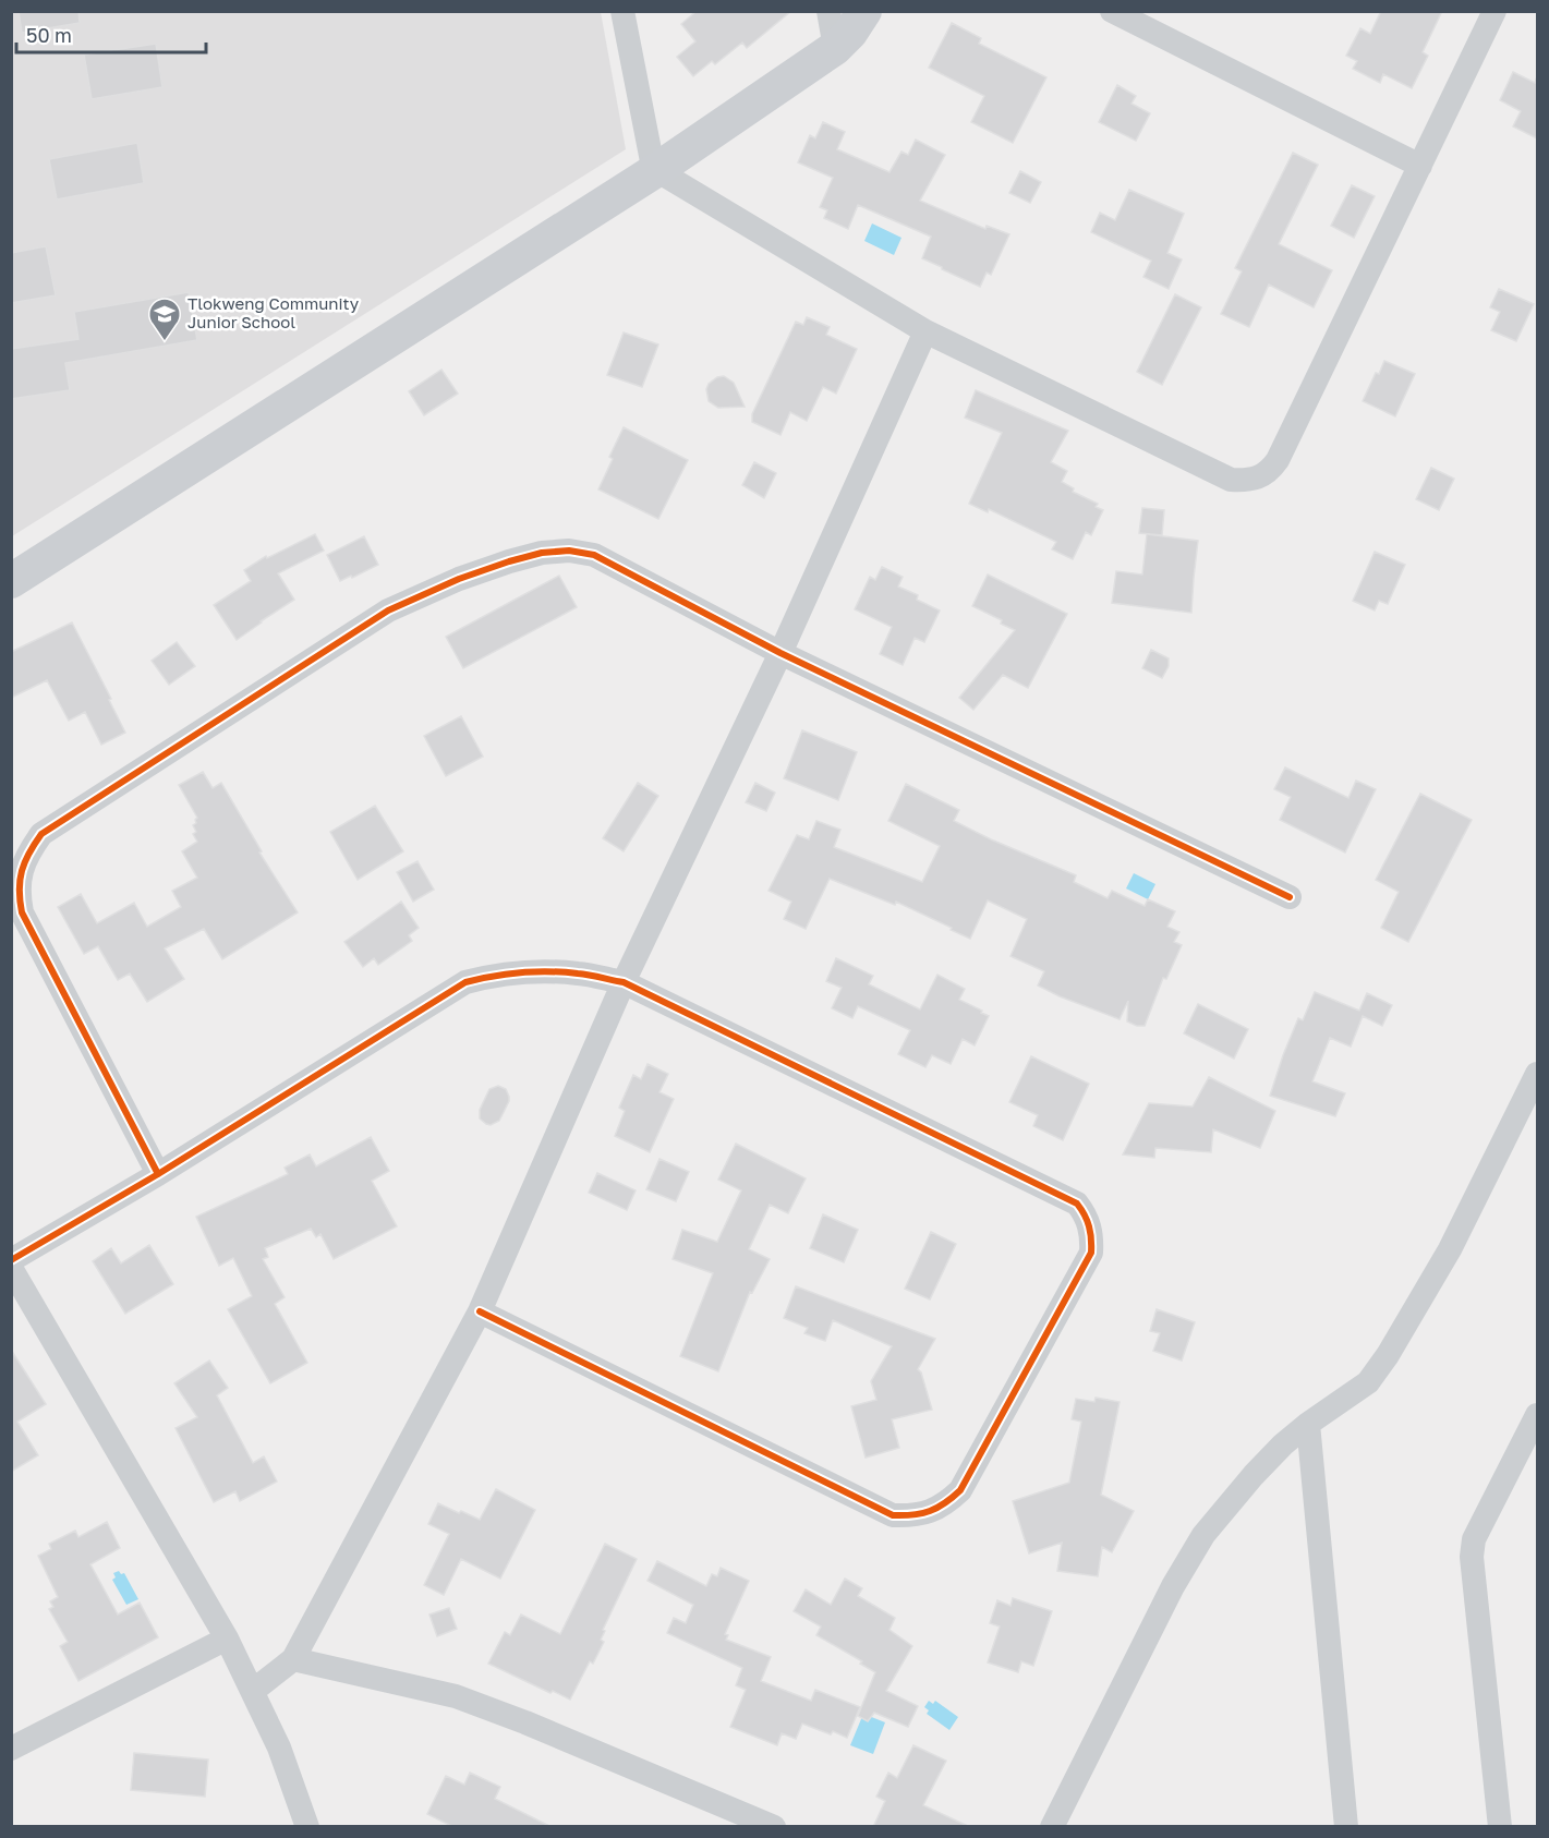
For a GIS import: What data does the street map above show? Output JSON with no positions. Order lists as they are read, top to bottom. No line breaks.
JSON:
{"places":{"school or university":["Tlokweng Community Junior School"]},"scale_bar":"50 m"}
